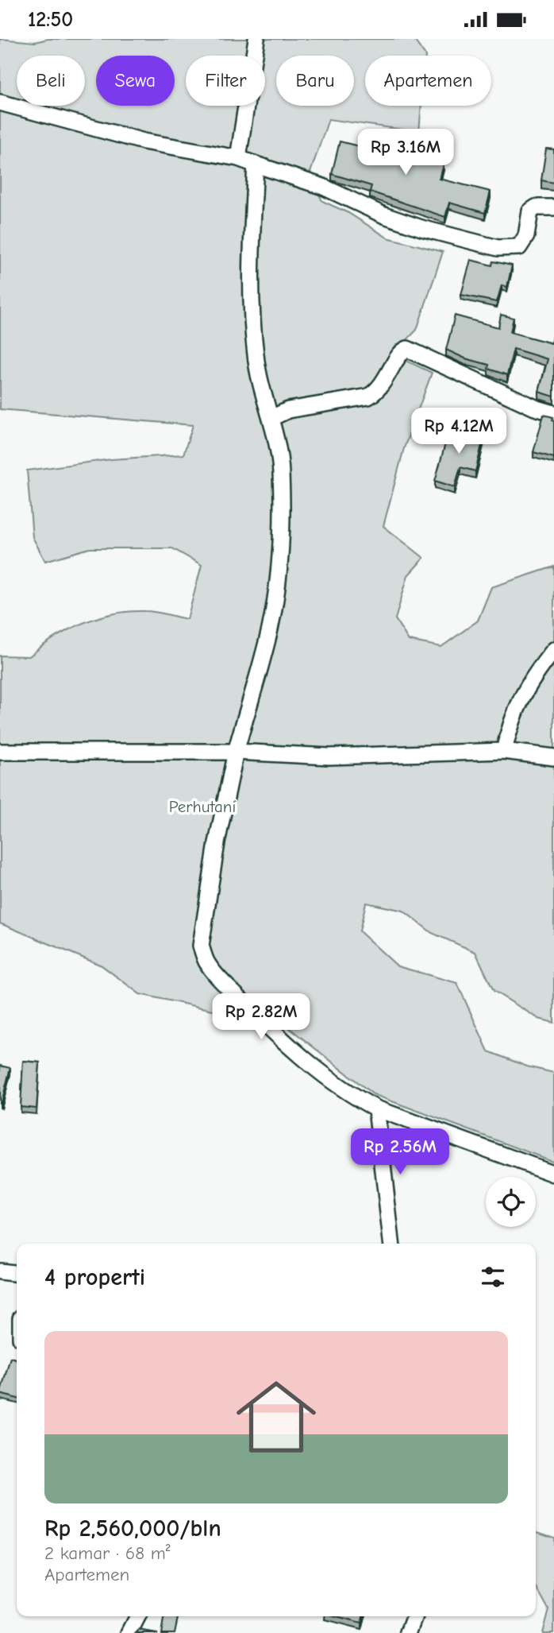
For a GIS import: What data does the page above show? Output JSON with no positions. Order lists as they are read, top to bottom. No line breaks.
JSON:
{"parks":["Perhutani"],"page":{"status":"12:50","chip":["Beli","Sewa","Filter","Baru","Apartemen"],"price":["Rp 3.16M","Rp 4.12M","Rp 2.82M","Rp 2.56M"],"heading":"4 properti","list":[{"name":"Rp 2,560,000/bln","note":"2 kamar · 68 m² · Apartemen"}]}}
